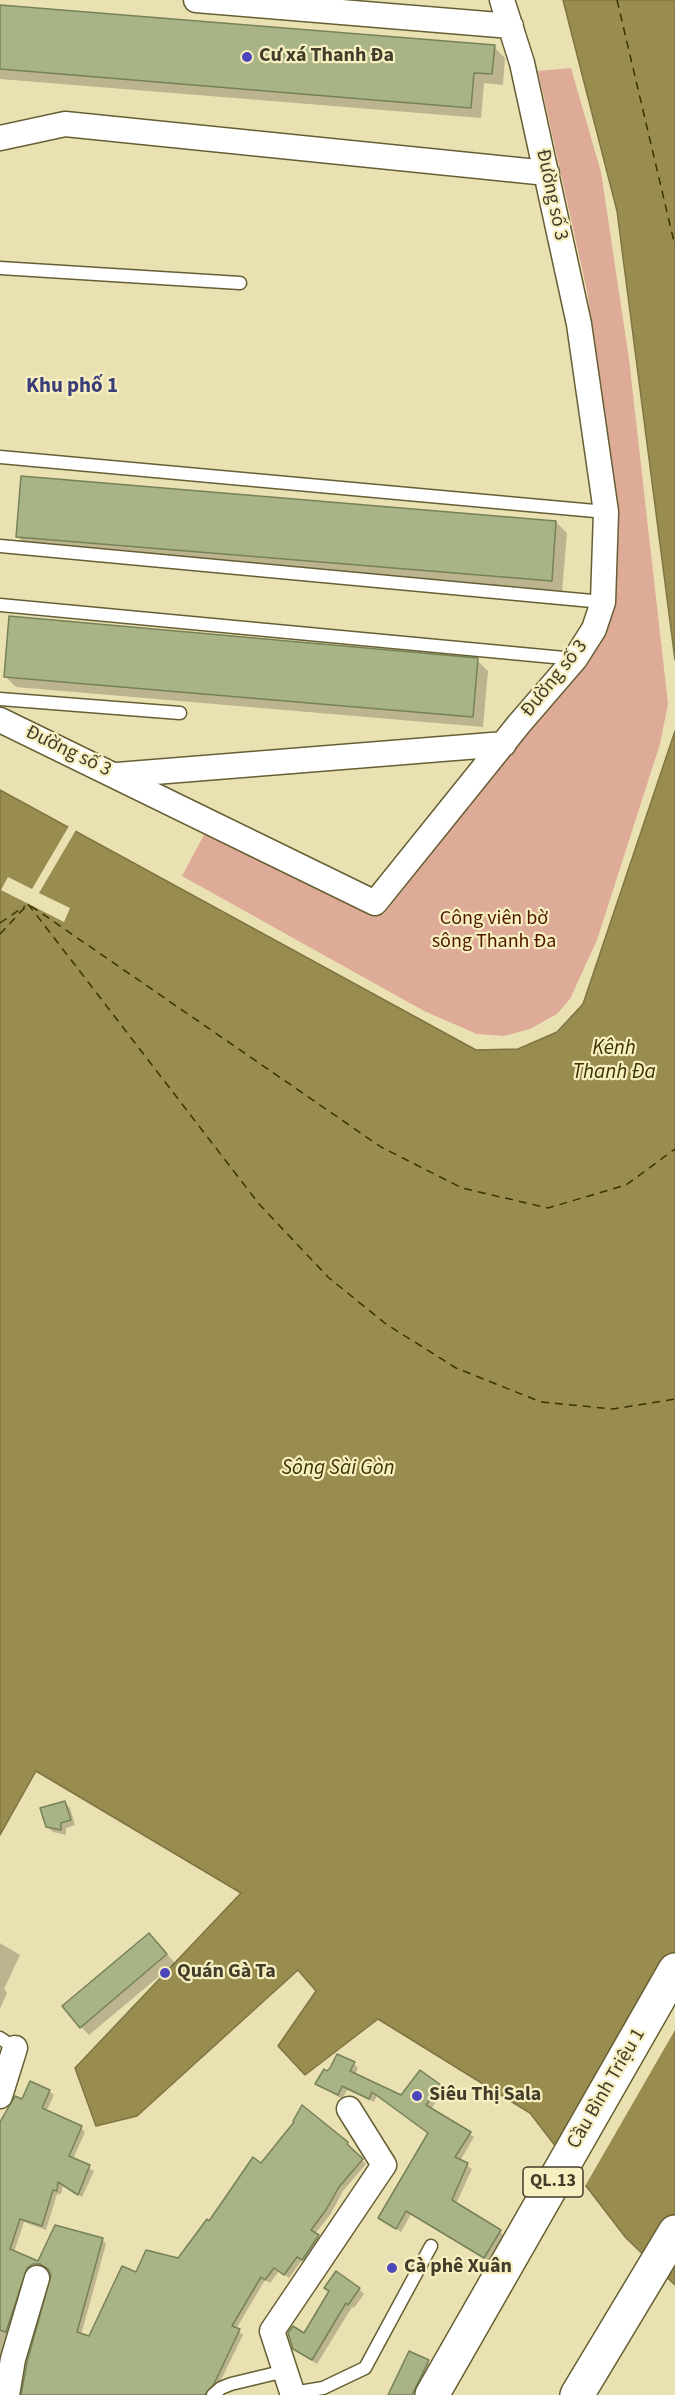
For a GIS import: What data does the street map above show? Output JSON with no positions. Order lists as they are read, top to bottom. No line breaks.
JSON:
{"streets":{"main road":["Cầu Bình Triệu 1","QL.13"],"street":["Đường số 3"]},"districts":["Khu phố 1"],"water":["Kênh Thanh Đa","Sông Sài Gòn"],"parks":["Công viên bờ sông Thanh Đa"],"places":["Cư xá Thanh Đa","Quán Gà Ta","Siêu Thị Sala","Cà phê Xuân"]}
